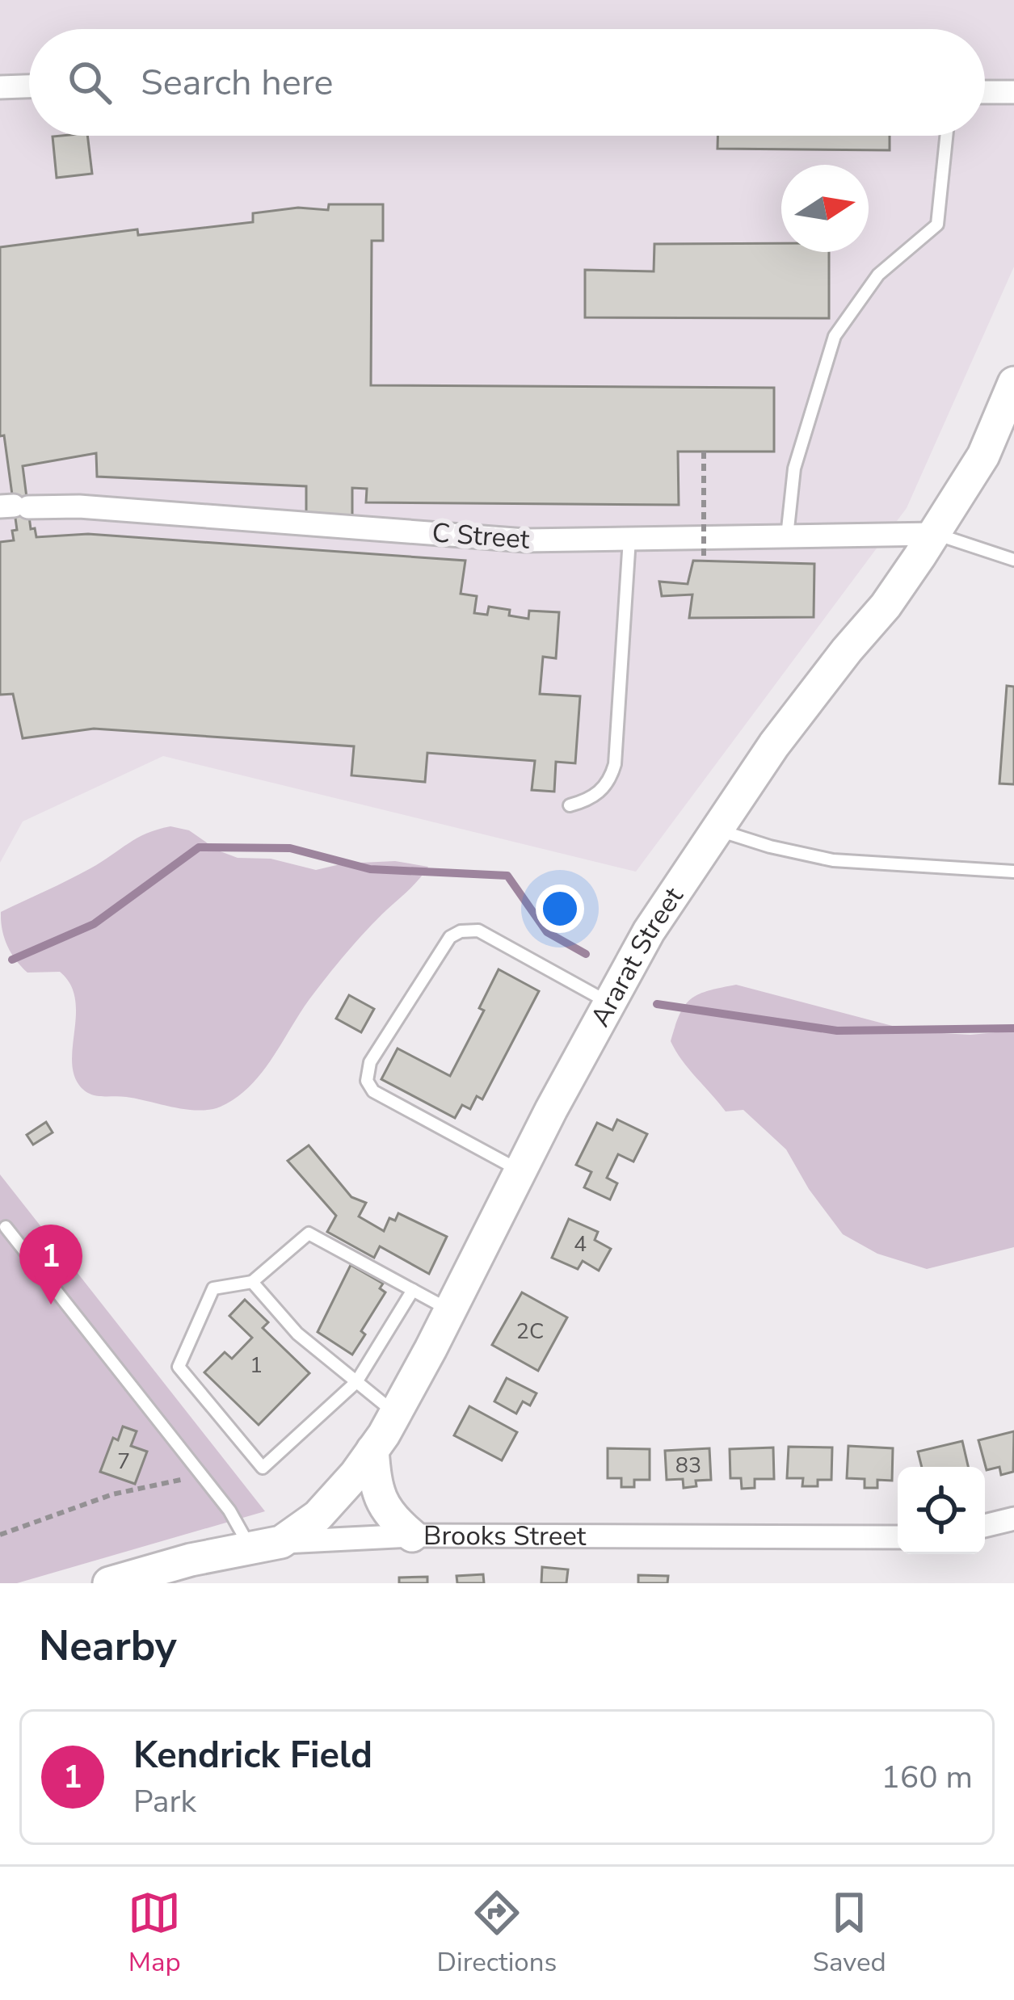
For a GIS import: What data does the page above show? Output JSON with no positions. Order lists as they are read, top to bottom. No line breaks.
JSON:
{"streets":{"main road":["Ararat Street","Brooks Street"],"street":["C Street"]},"crossings":[["C Street","Ararat Street"],["Ararat Street","Brooks Street"]],"house_numbers":["4","2C","1","7","83"],"north":"right","page":{"search":"Search here","pins":"1","heading":"Nearby","list":[{"mark":"1","name":"Kendrick Field","note":"Park","value":"160 m"}],"nav":["Map","Directions","Saved"]}}
